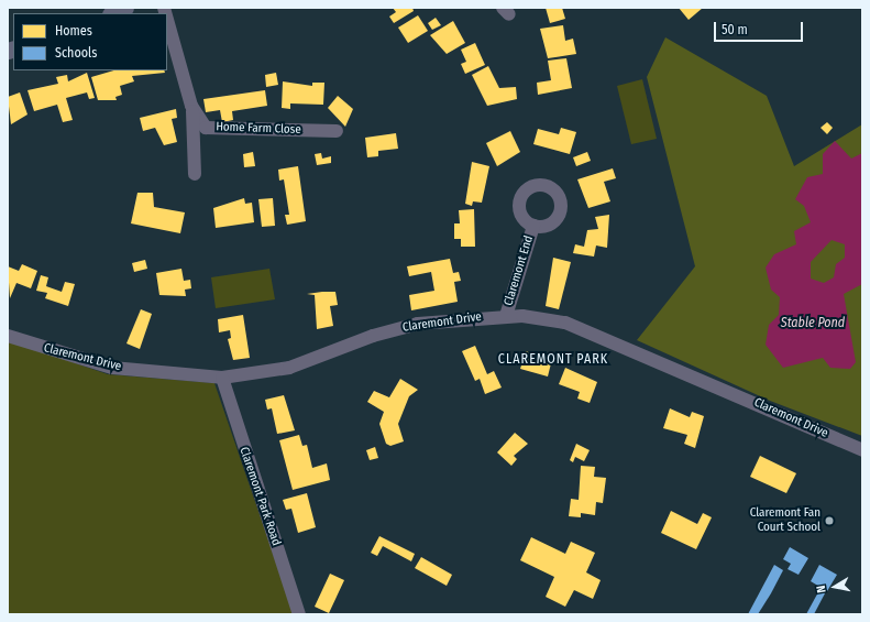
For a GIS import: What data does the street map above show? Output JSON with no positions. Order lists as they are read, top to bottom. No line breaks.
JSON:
{"streets":{"street":["Home Farm Close","Claremont End","Claremont Drive","Claremont Park Road"]},"crossings":[["Claremont End","Claremont Drive"],["Claremont Drive","Claremont Park Road"]],"districts":["CLAREMONT PARK"],"water":["Stable Pond"],"places":["Claremont Fan Court School"],"legend":["Homes","Schools"],"scale_bar":"50 m","north":"left"}
